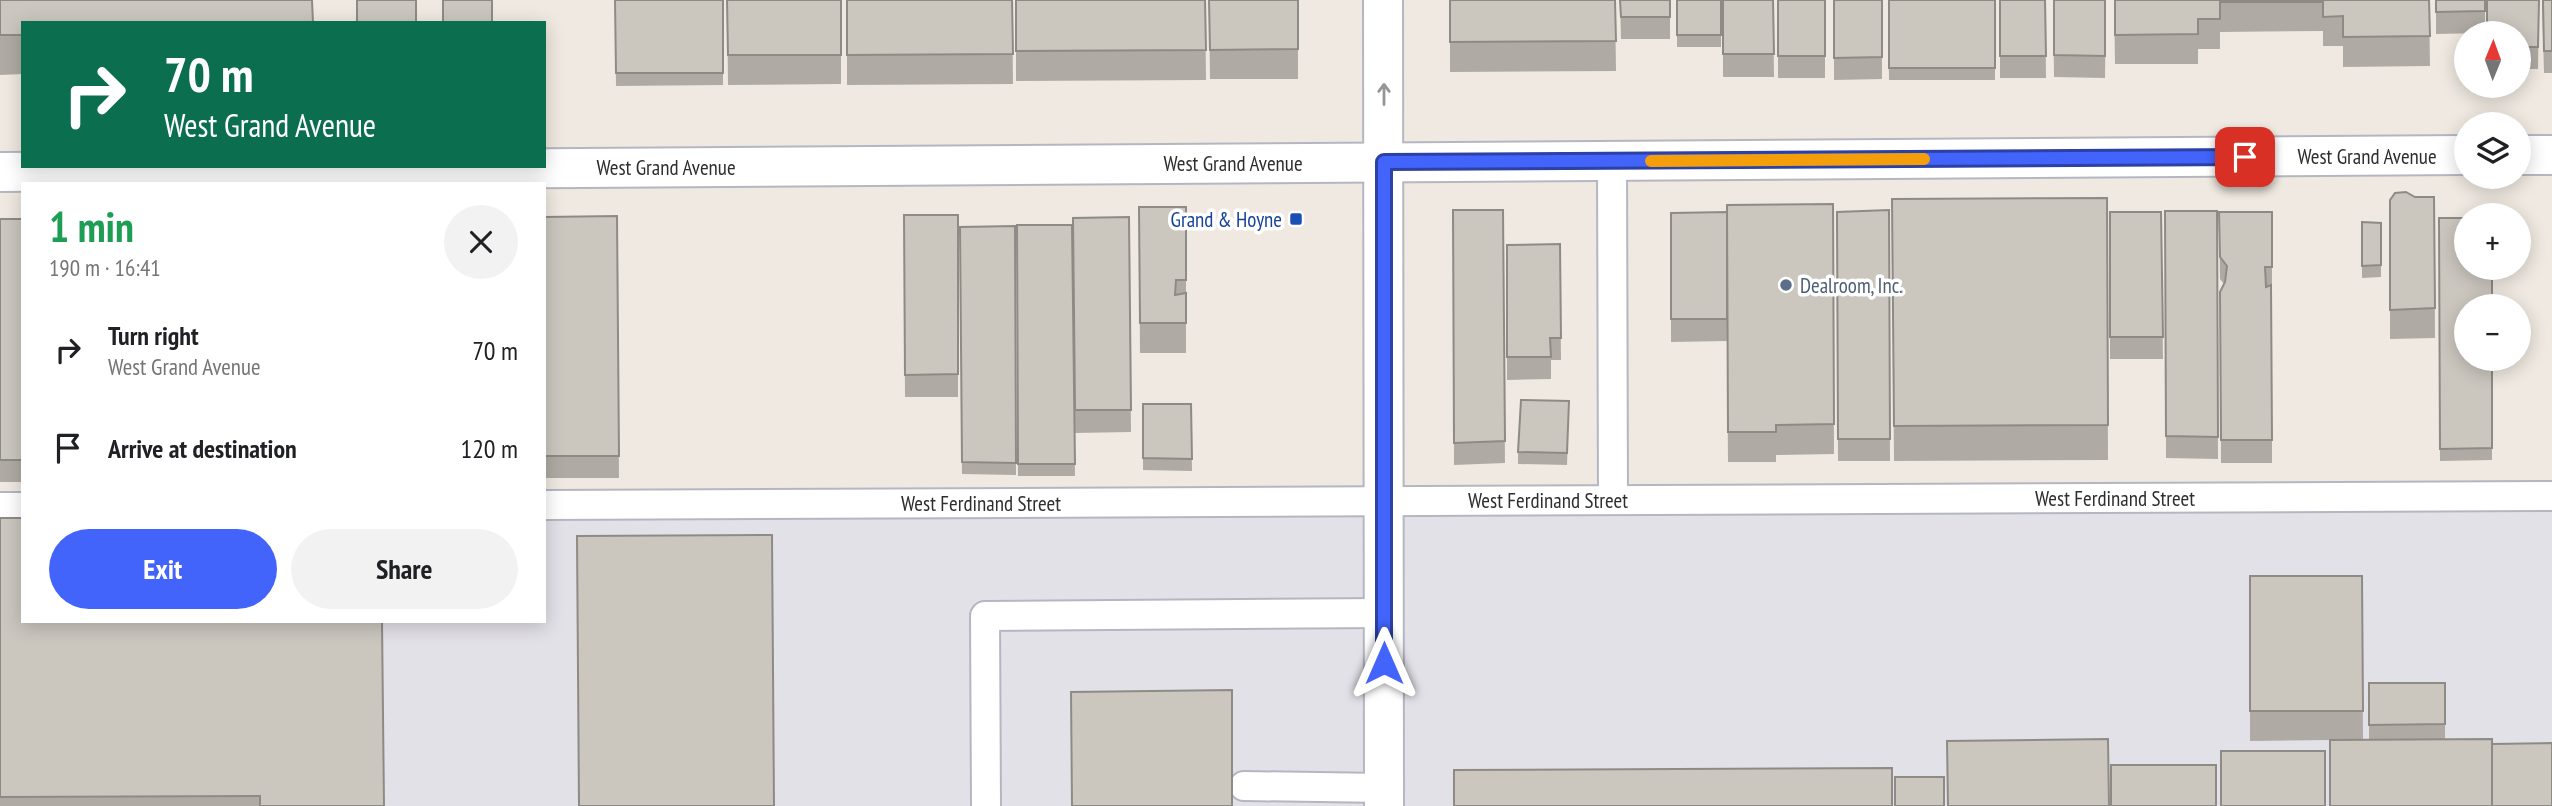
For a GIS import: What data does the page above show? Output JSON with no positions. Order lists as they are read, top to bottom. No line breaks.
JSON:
{"streets":{"main road":["West Grand Avenue"],"lane":["West Ferdinand Street"]},"places":{"transit":["Grand & Hoyne"],"other":["Dealroom, Inc."]},"north":"top","page":{"map_buttons":["+","−"],"turn":["70 m","West Grand Avenue"],"heading":["1 min","190 m · 16:41"],"list":[{"name":"Turn right","note":"West Grand Avenue","value":"70 m"},{"name":"Arrive at destination","value":"120 m"}],"buttons":["Exit","Share"]}}
